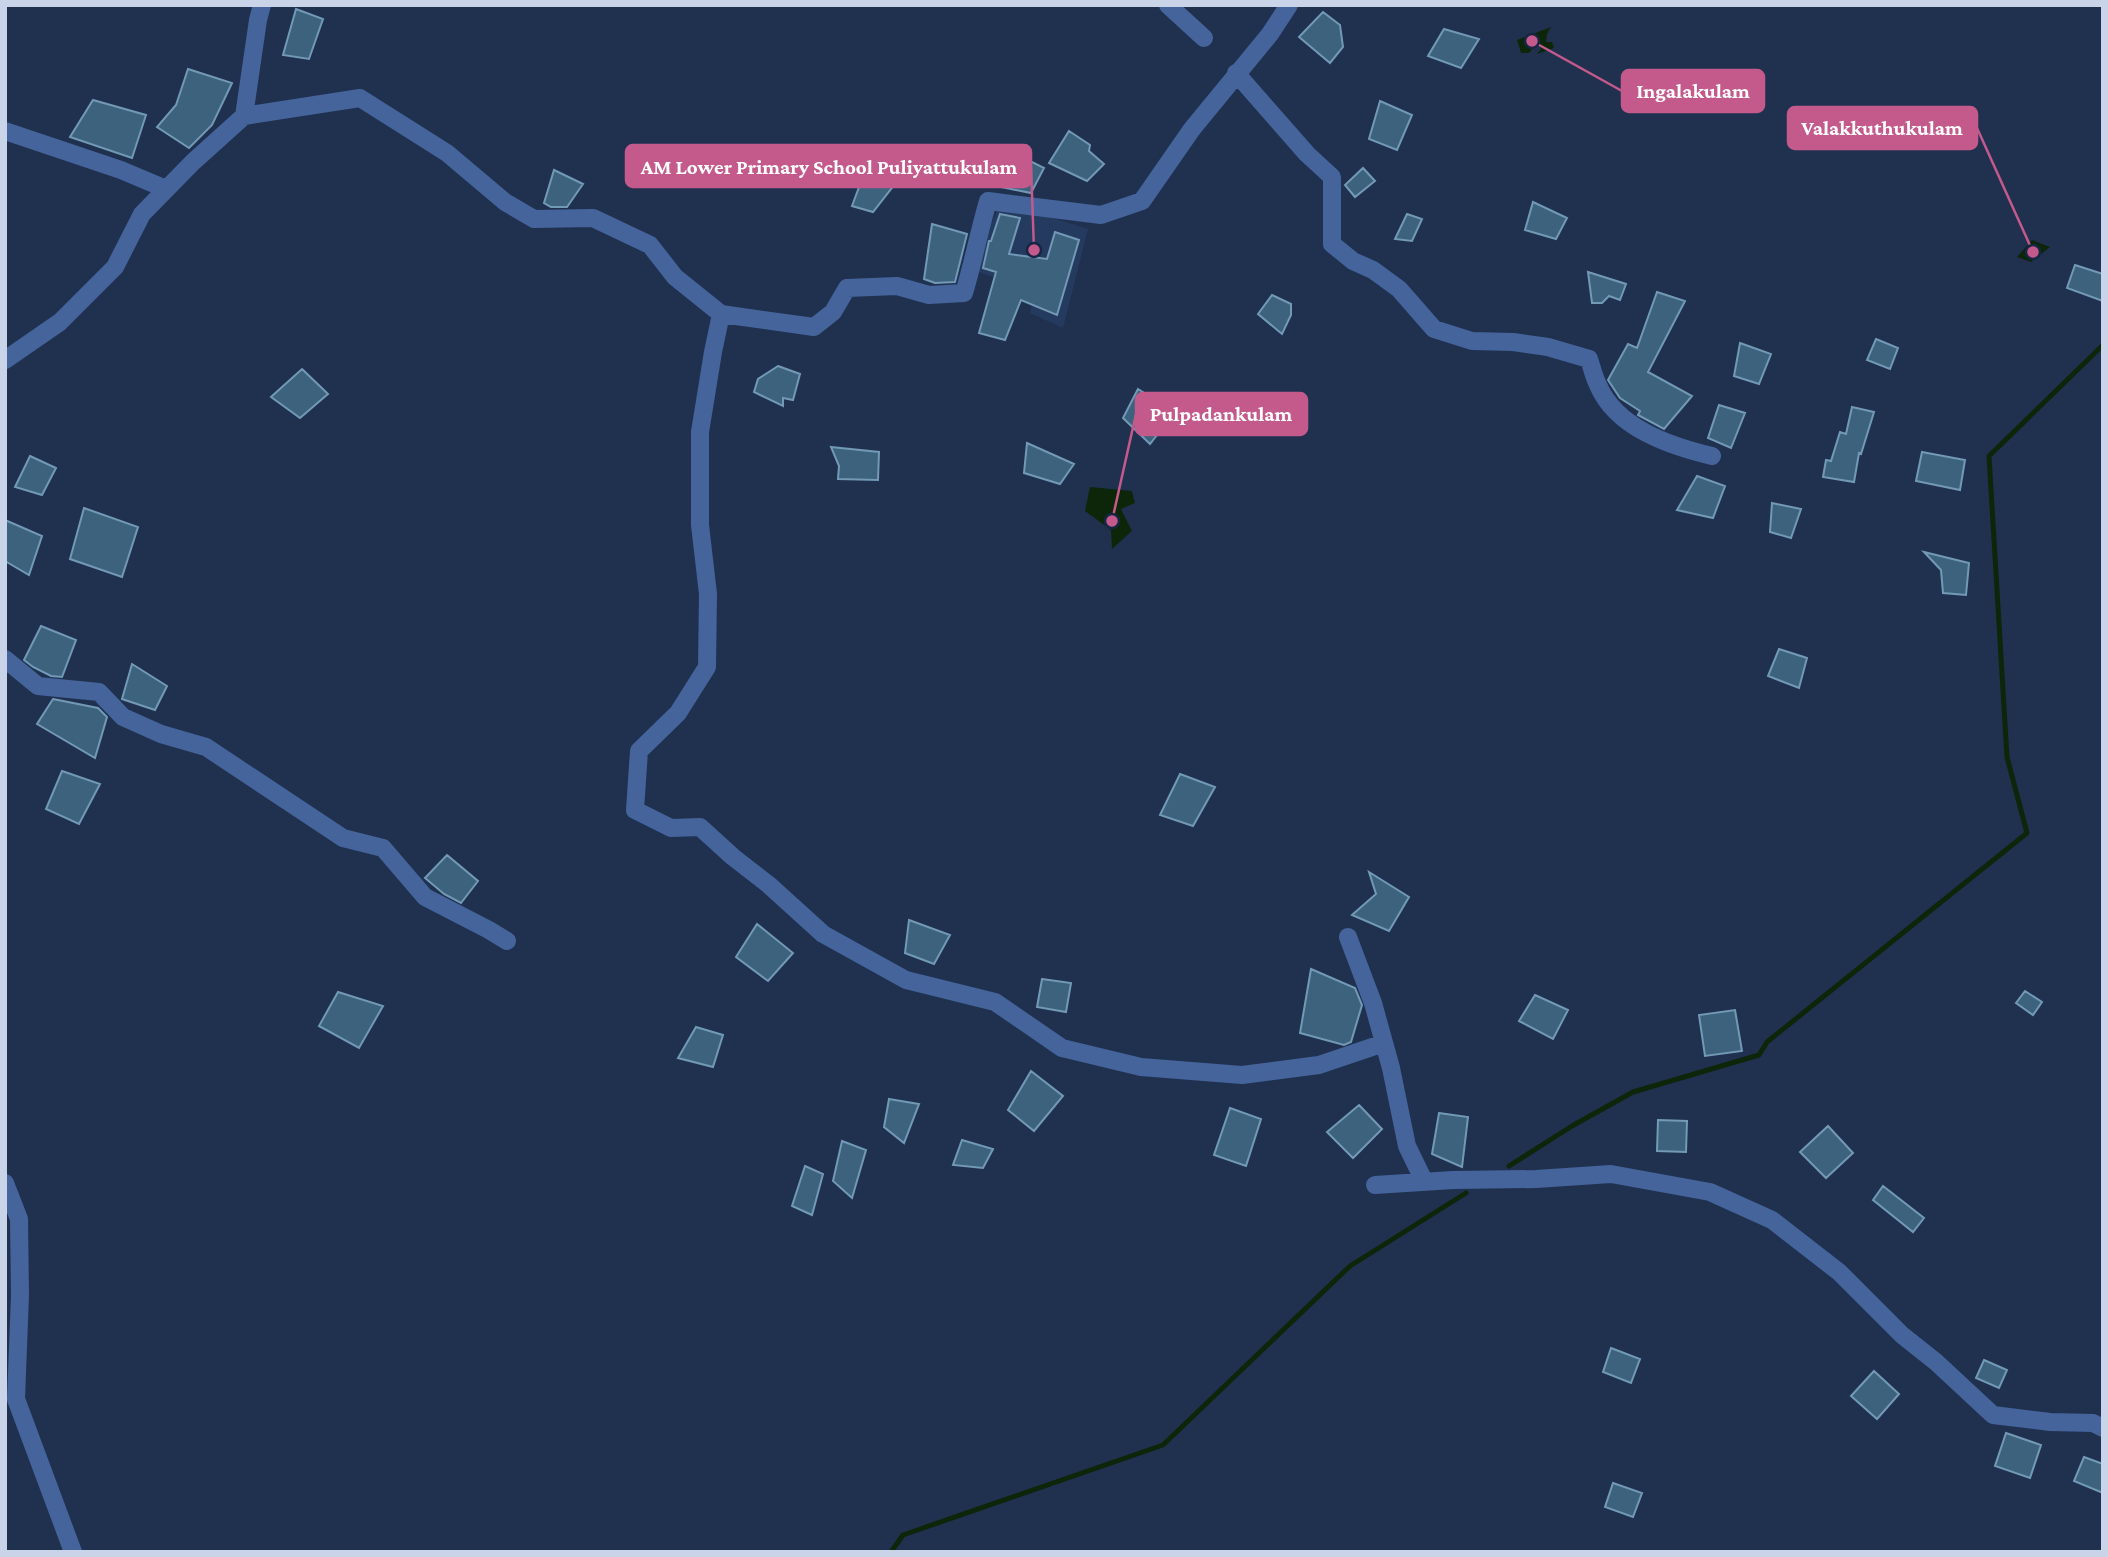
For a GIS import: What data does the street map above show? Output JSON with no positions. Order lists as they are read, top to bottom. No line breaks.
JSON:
{"places":["Ingalakulam","AM Lower Primary School Puliyattukulam","Valakkuthukulam","Pulpadankulam"]}
